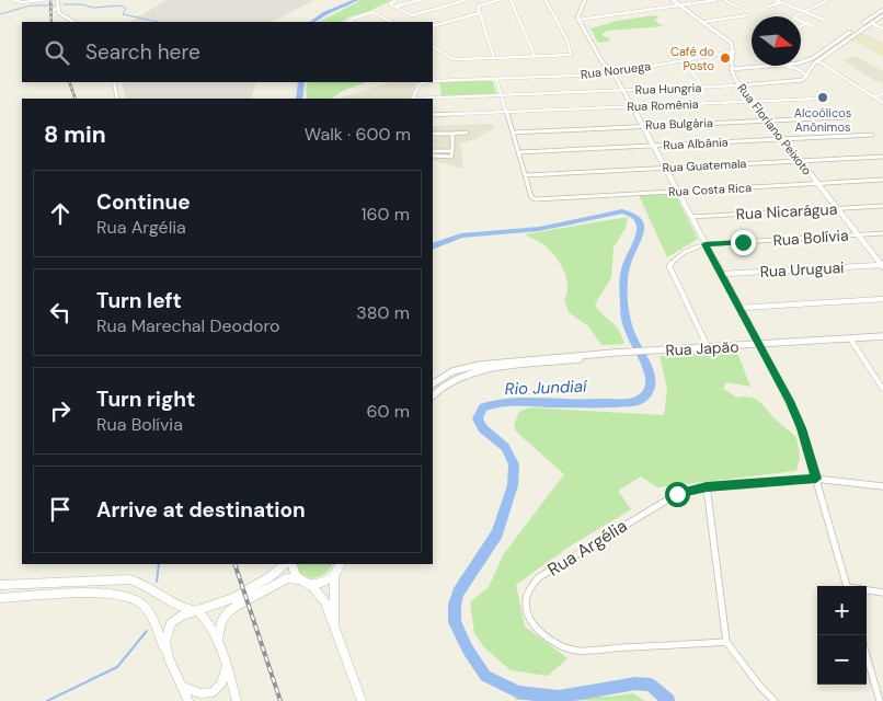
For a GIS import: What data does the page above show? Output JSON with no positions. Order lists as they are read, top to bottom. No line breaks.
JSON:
{"streets":{"street":["Rua Noruega","Rua Hungria","Rua Romênia","Rua Bulgária","Rua Floriano Peixoto","Rua Albânia","Rua Guatemala","Rua Costa Rica","Rua Nicarágua","Rua Bolívia","Rua Uruguai","Rua Japão","Rua Argélia"]},"crossings":[["Rua Noruega","Rua Floriano Peixoto"],["Rua Hungria","Rua Floriano Peixoto"],["Rua Romênia","Rua Floriano Peixoto"],["Rua Bulgária","Rua Floriano Peixoto"],["Rua Floriano Peixoto","Rua Albânia"],["Rua Floriano Peixoto","Rua Guatemala"],["Rua Floriano Peixoto","Rua Costa Rica"],["Rua Floriano Peixoto","Rua Nicarágua"],["Rua Floriano Peixoto","Rua Bolívia"],["Rua Floriano Peixoto","Rua Uruguai"],["Rua Guatemala","Rua Costa Rica"]],"water":["Rio Jundiaí"],"places":["Café do Posto","Alcoólicos Anônimos"],"north":"right","page":{"search":"Search here","heading":["8 min","Walk · 600 m"],"list":[["Continue","Rua Argélia","160 m"],["Turn left","Rua Marechal Deodoro","380 m"],["Turn right","Rua Bolívia","60 m"],"Arrive at destination"],"map_buttons":["+","−"]}}
